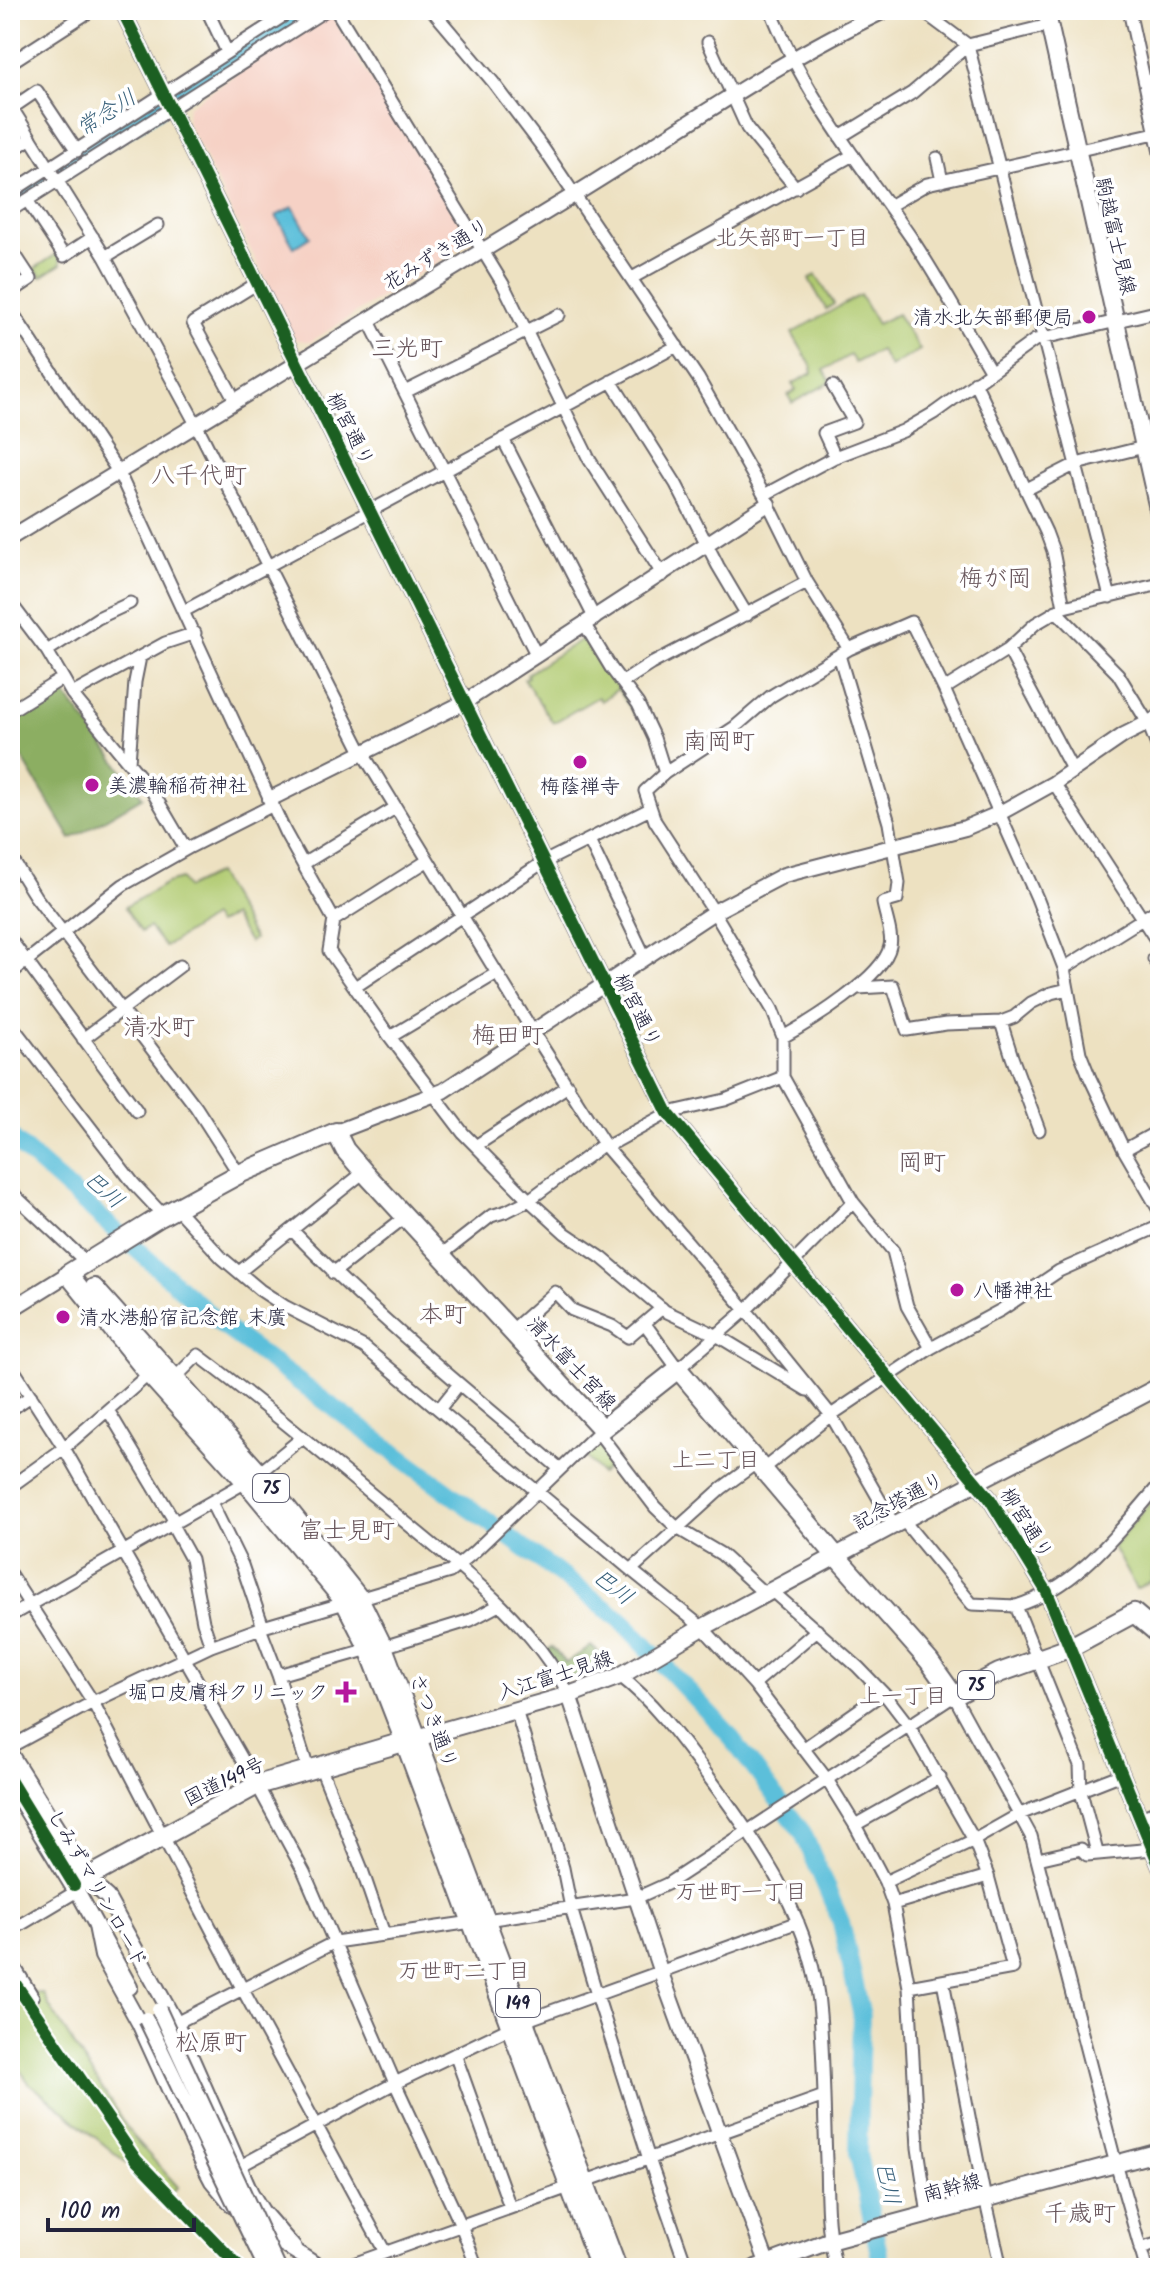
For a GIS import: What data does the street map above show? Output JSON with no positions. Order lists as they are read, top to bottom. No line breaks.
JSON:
{"streets":{"main road":["駒越富士見線","清水富士宮線","75","記念塔通り","入江富士見線","さつき通り","国道149号","しみずマリンロード","149","南幹線"],"street":["花みずき通り","柳宮通り"]},"crossings":[["花みずき通り","柳宮通り"],["柳宮通り","75"],["柳宮通り","記念塔通り"],["清水富士宮線","75"],["75","記念塔通り"],["記念塔通り","入江富士見線"],["入江富士見線","さつき通り"],["入江富士見線","国道149号"],["さつき通り","国道149号"],["国道149号","しみずマリンロード"]],"districts":["北矢部町一丁目","三光町","八千代町","梅が岡","南岡町","清水町","梅田町","岡町","本町","上二丁目","富士見町","上一丁目","万世町一丁目","万世町二丁目","松原町","千歳町"],"water":["常念川","巴川"],"places":{"other":["清水北矢部郵便局","梅蔭禅寺","美濃輪稲荷神社","八幡神社","清水港船宿記念館 末廣"],"health":["堀口皮膚科クリニック"]},"scale_bar":"100 m"}
